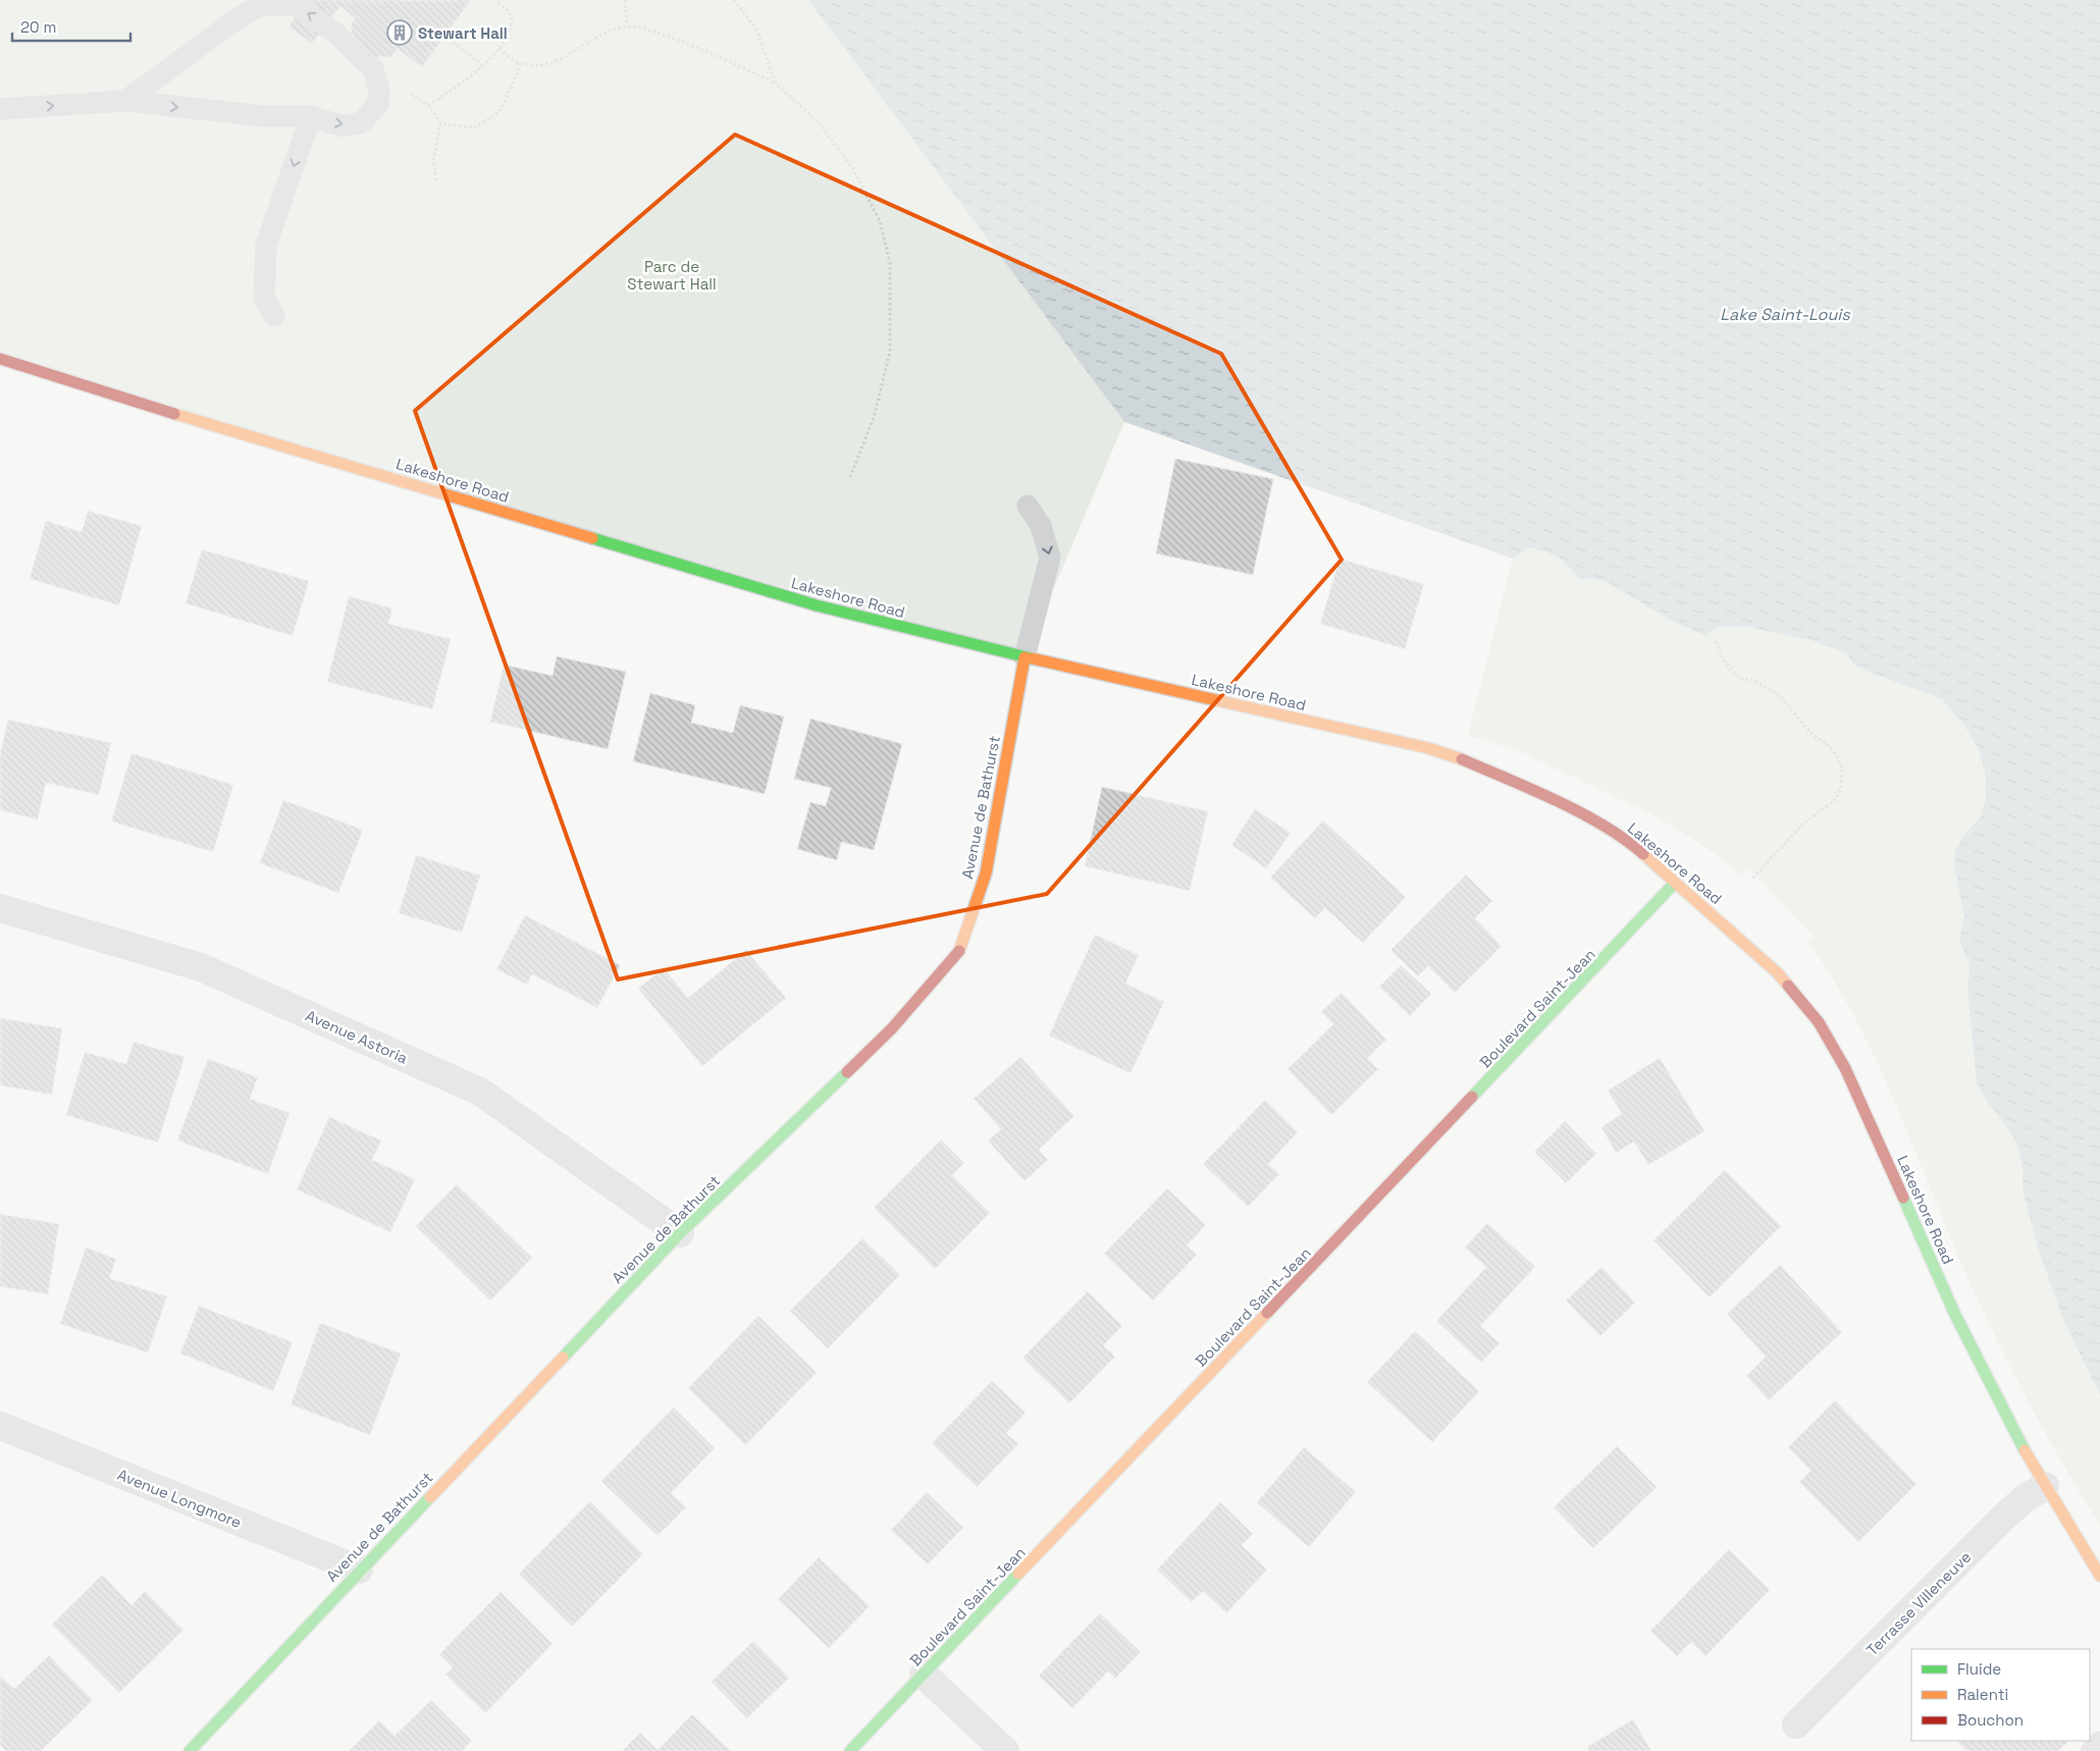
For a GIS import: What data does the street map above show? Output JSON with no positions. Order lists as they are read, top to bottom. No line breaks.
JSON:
{"streets":{"street":["Lakeshore Road","Avenue de Bathurst","Boulevard Saint-Jean","Avenue Astoria","Avenue Longmore","Terrasse Villeneuve"]},"crossings":[["Lakeshore Road","Avenue de Bathurst"],["Lakeshore Road","Boulevard Saint-Jean"],["Lakeshore Road","Terrasse Villeneuve"],["Avenue de Bathurst","Avenue Astoria"],["Avenue de Bathurst","Avenue Longmore"]],"water":["Lake Saint-Louis"],"parks":["Parc de Stewart Hall"],"places":{"building":["Stewart Hall"]},"legend":["Fluide","Ralenti","Bouchon"],"scale_bar":"20 m"}
